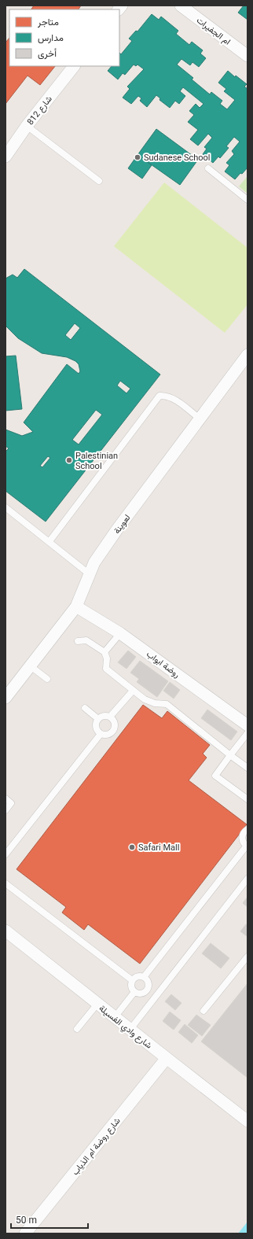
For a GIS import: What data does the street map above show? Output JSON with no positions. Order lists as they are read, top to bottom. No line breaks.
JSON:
{"streets":{"street":["ام الجفيرات","شارع 812","لعوينة","روضة ابواب","شارع وادي الفسيلة","شارع روضة ام الذياب"]},"crossings":[["لعوينة","روضة ابواب"],["شارع وادي الفسيلة","شارع روضة ام الذياب"]],"places":["Sudanese School","Palestinian School","Safari Mall"],"legend":["متاجر","مدارس","أخرى"],"scale_bar":"50 m"}
